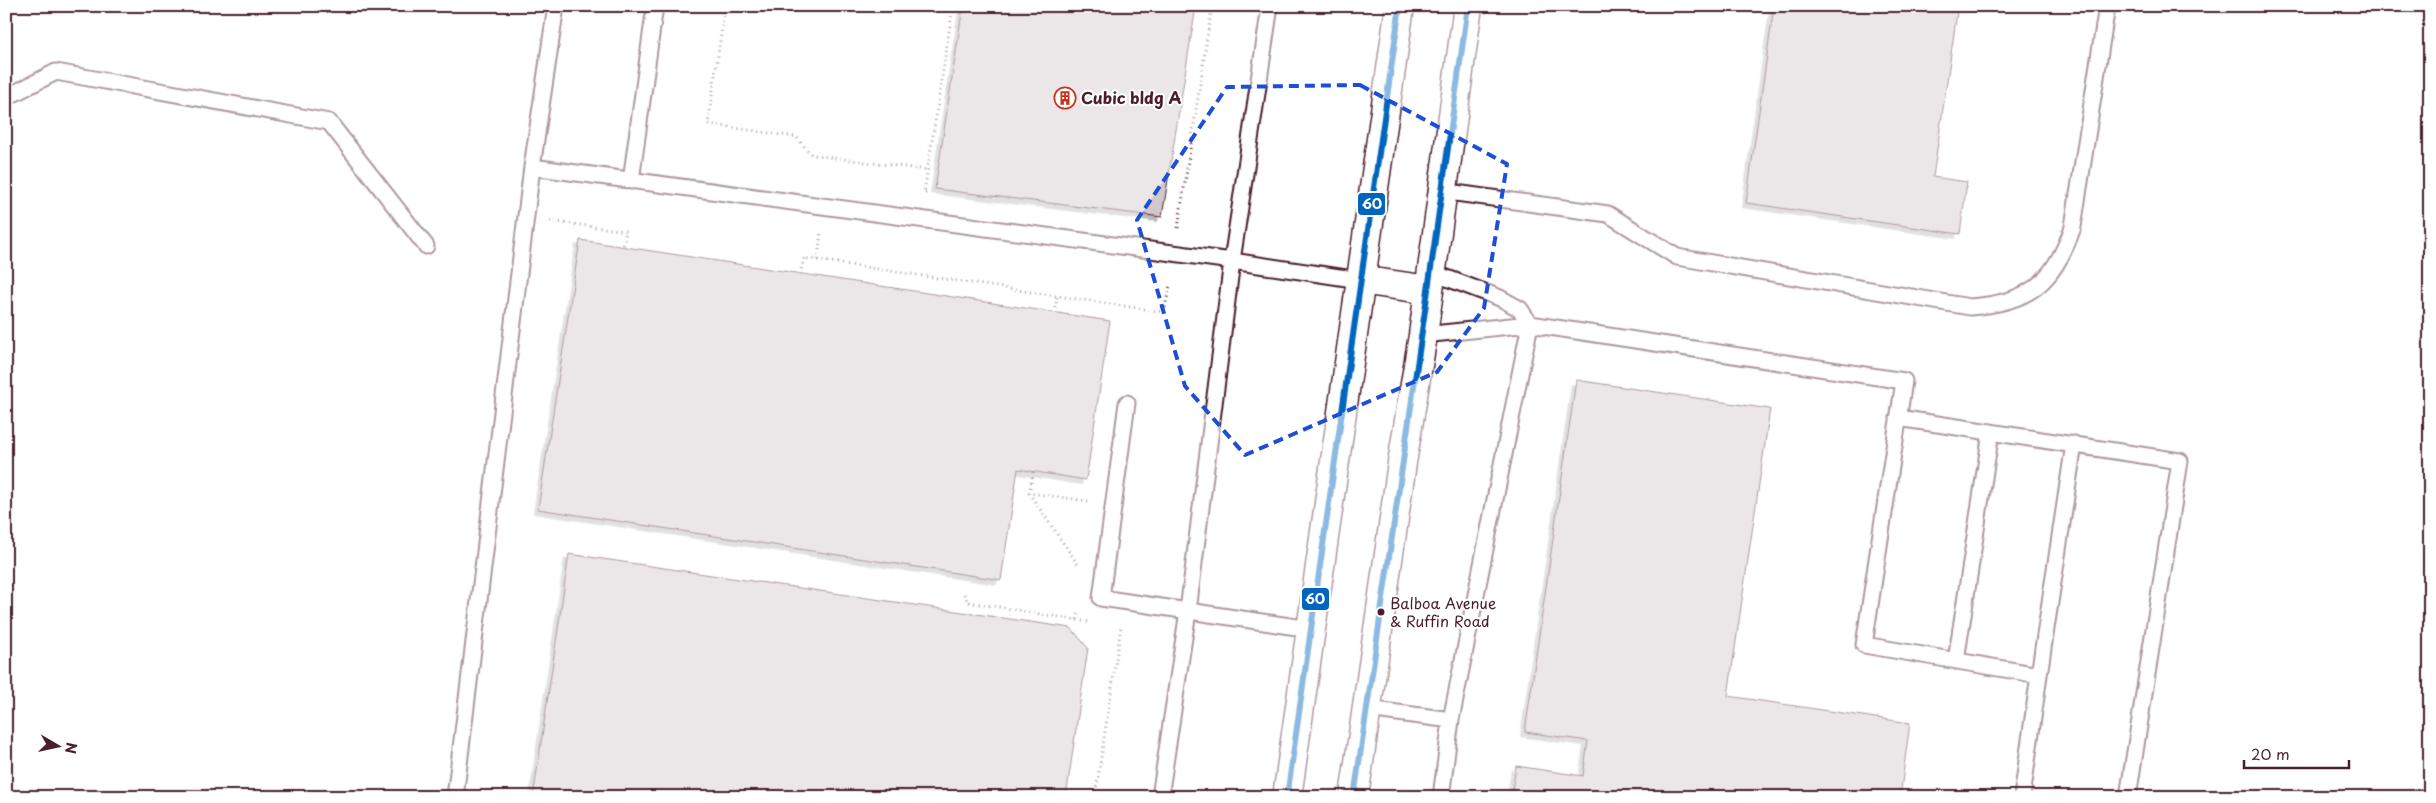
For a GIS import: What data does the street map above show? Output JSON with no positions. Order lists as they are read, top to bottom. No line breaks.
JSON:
{"places":{"building":["Cubic bldg A"],"other":["Balboa Avenue & Ruffin Road"]},"lines":["transit line 60"],"scale_bar":"20 m","north":"right"}
